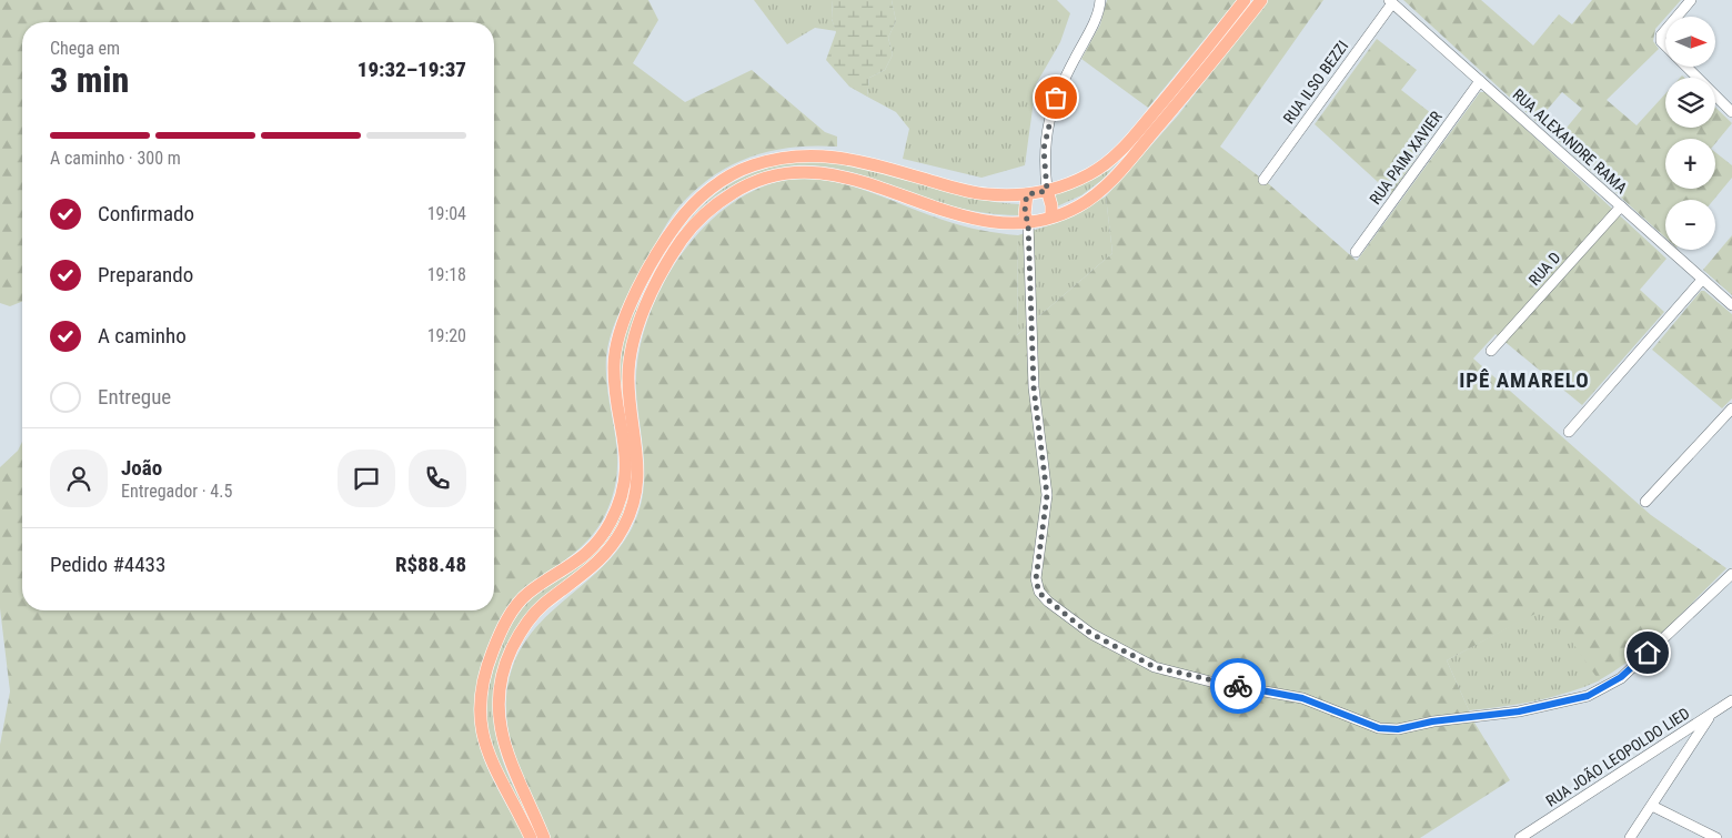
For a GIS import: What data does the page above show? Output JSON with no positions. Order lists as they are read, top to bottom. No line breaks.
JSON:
{"streets":{"street":["RUA ILSO BEZZI","RUA ALEXANDRE RAMA","RUA PAIM XAVIER","RUA D","RUA JOÃO LEOPOLDO LIED"]},"crossings":[["RUA ILSO BEZZI","RUA ALEXANDRE RAMA"],["RUA ALEXANDRE RAMA","RUA PAIM XAVIER"],["RUA ALEXANDRE RAMA","RUA D"]],"districts":["IPÊ AMARELO"],"north":"right","page":{"map_buttons":["+","−"],"heading":["3 min","Chega em","19:32–19:37"],"panel":["João","Entregador · 4.5","Pedido #4433","R$88.48"],"bar":"A caminho · 300 m","list":[["Confirmado","19:04"],["Preparando","19:18"],["A caminho","19:20"],"Entregue"]}}
